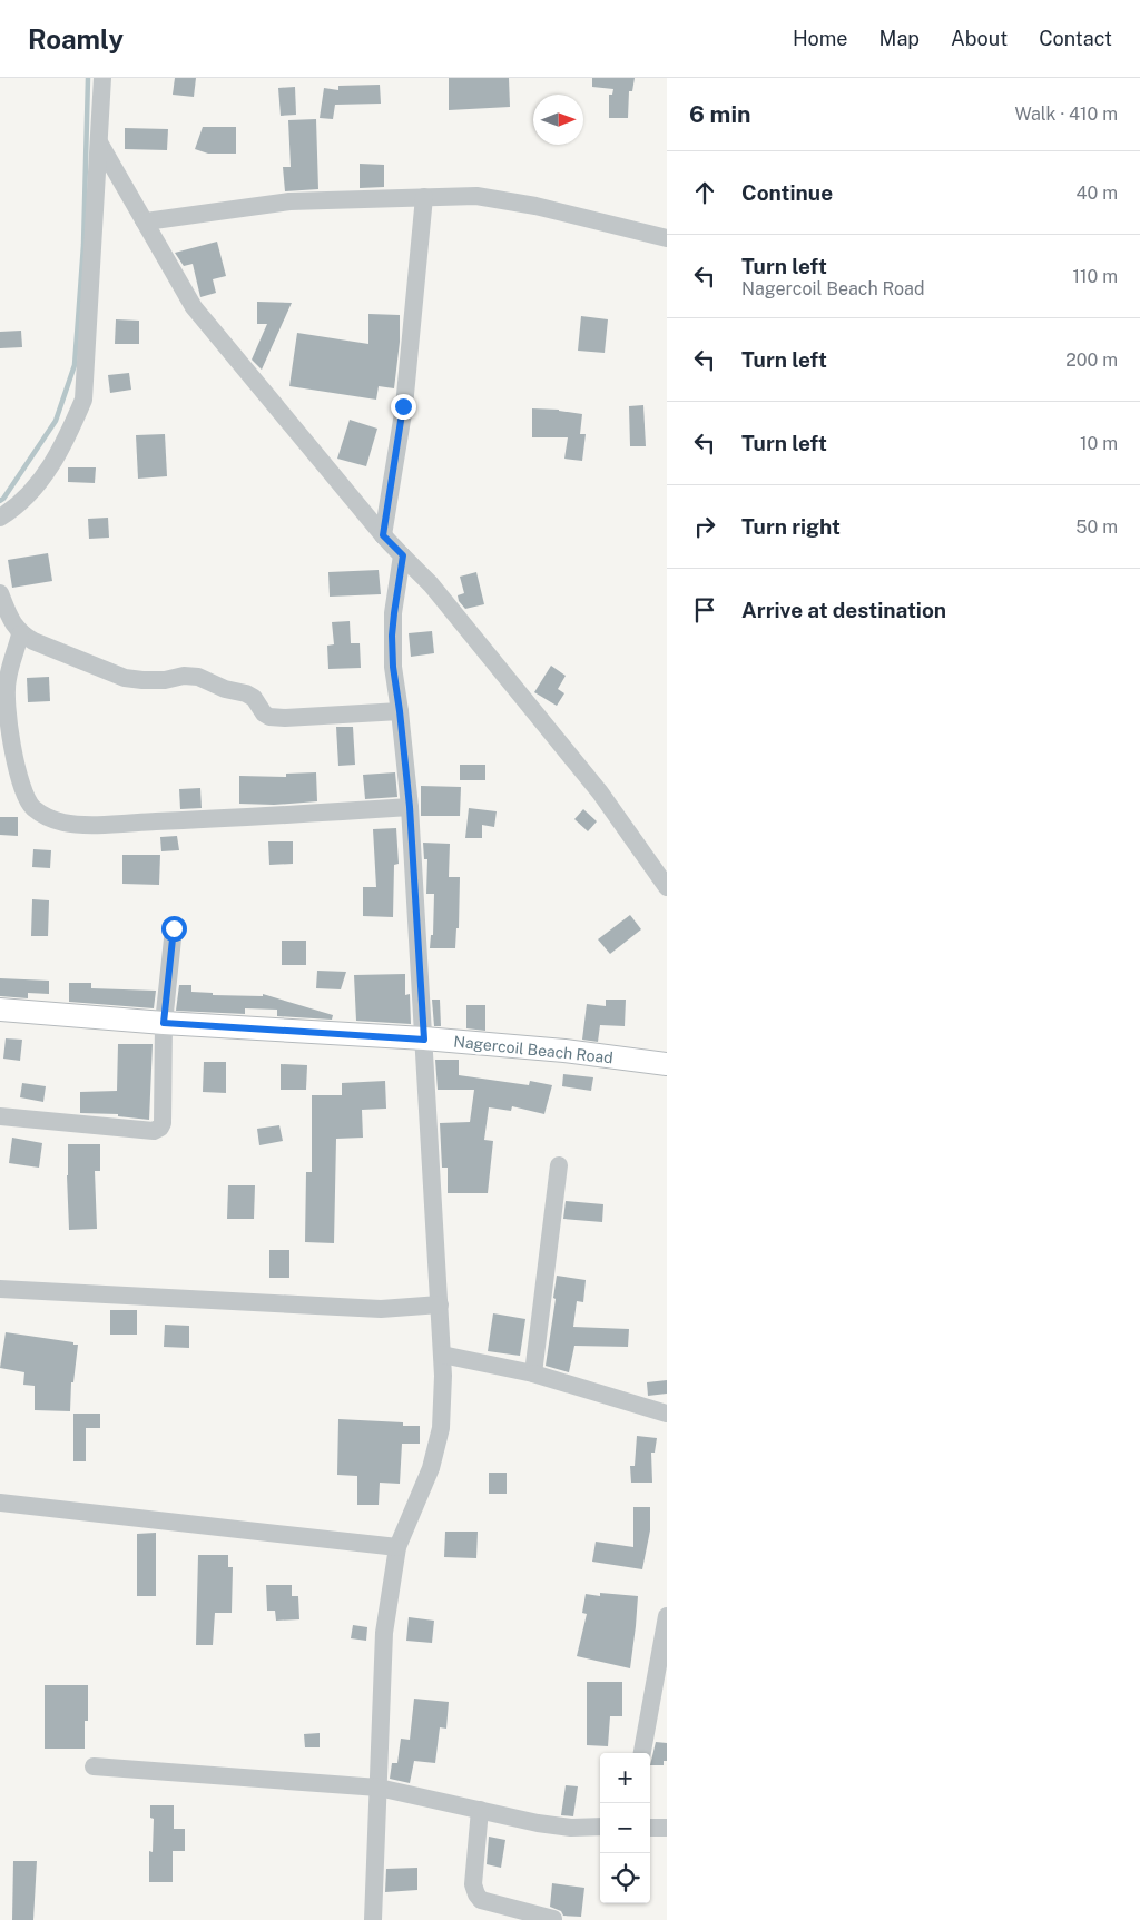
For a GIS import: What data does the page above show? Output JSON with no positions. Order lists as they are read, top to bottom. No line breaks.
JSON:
{"streets":{"main road":["Nagercoil Beach Road"]},"north":"right","page":{"header":"Roamly","nav":["Home","Map","About","Contact"],"heading":["6 min","Walk · 410 m"],"list":[["Continue","40 m"],["Turn left","Nagercoil Beach Road","110 m"],["Turn left","200 m"],["Turn left","10 m"],["Turn right","50 m"],"Arrive at destination"],"map_buttons":["+","−"]}}
